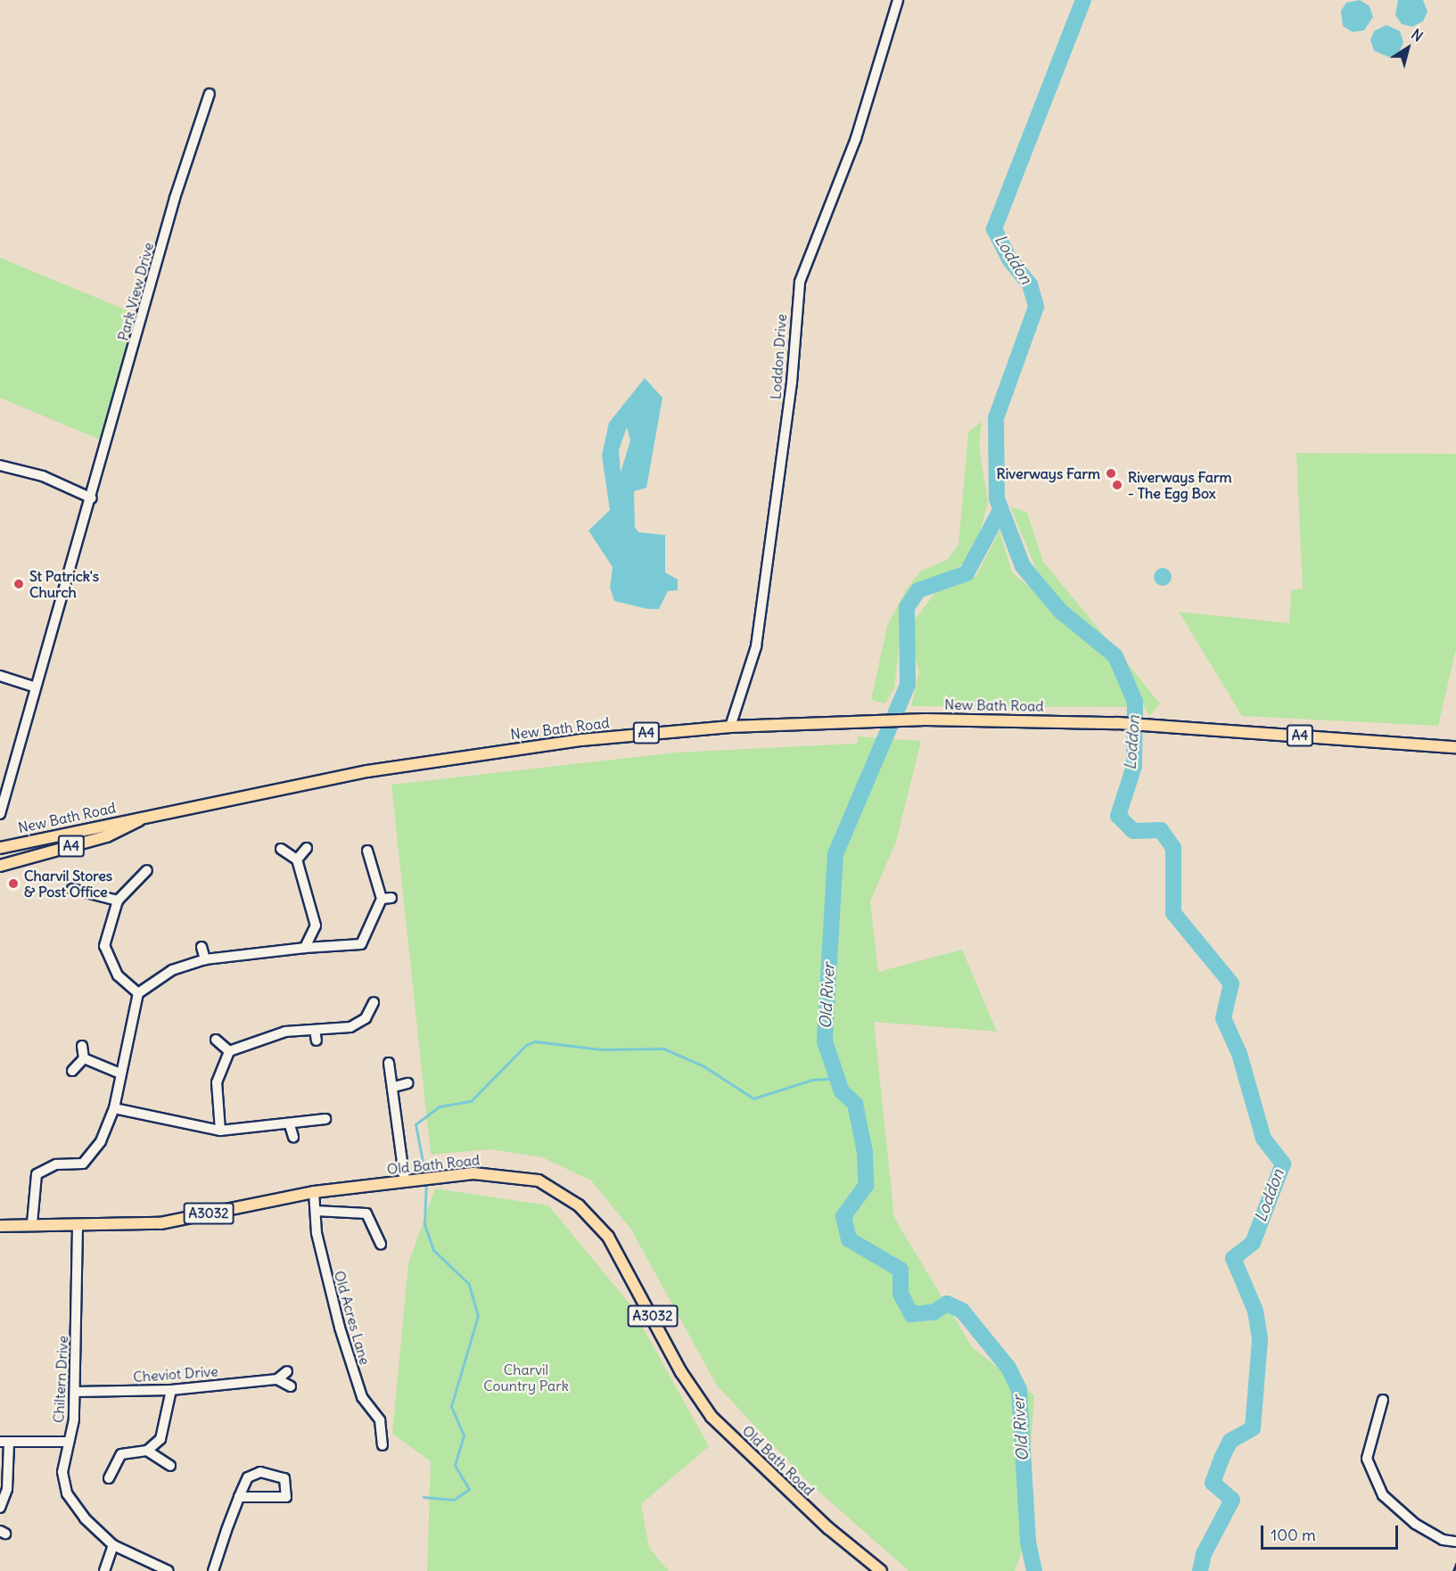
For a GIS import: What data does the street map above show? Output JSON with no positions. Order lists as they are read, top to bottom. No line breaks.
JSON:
{"streets":{"main road":["New Bath Road","A4","Old Bath Road","A3032"],"street":["Park View Drive","Loddon Drive","Old Acres Lane","Cheviot Drive","Chiltern Drive"]},"crossings":[["Loddon Drive","New Bath Road"],["Old Bath Road","Old Acres Lane"],["Old Bath Road","Chiltern Drive"],["Cheviot Drive","Chiltern Drive"]],"water":["Loddon","Old River"],"parks":["Charvil Country Park"],"places":["Riverways Farm","Riverways Farm - The Egg Box","St Patrick's Church","Charvil Stores & Post Office"],"scale_bar":"100 m","north":"top right"}
